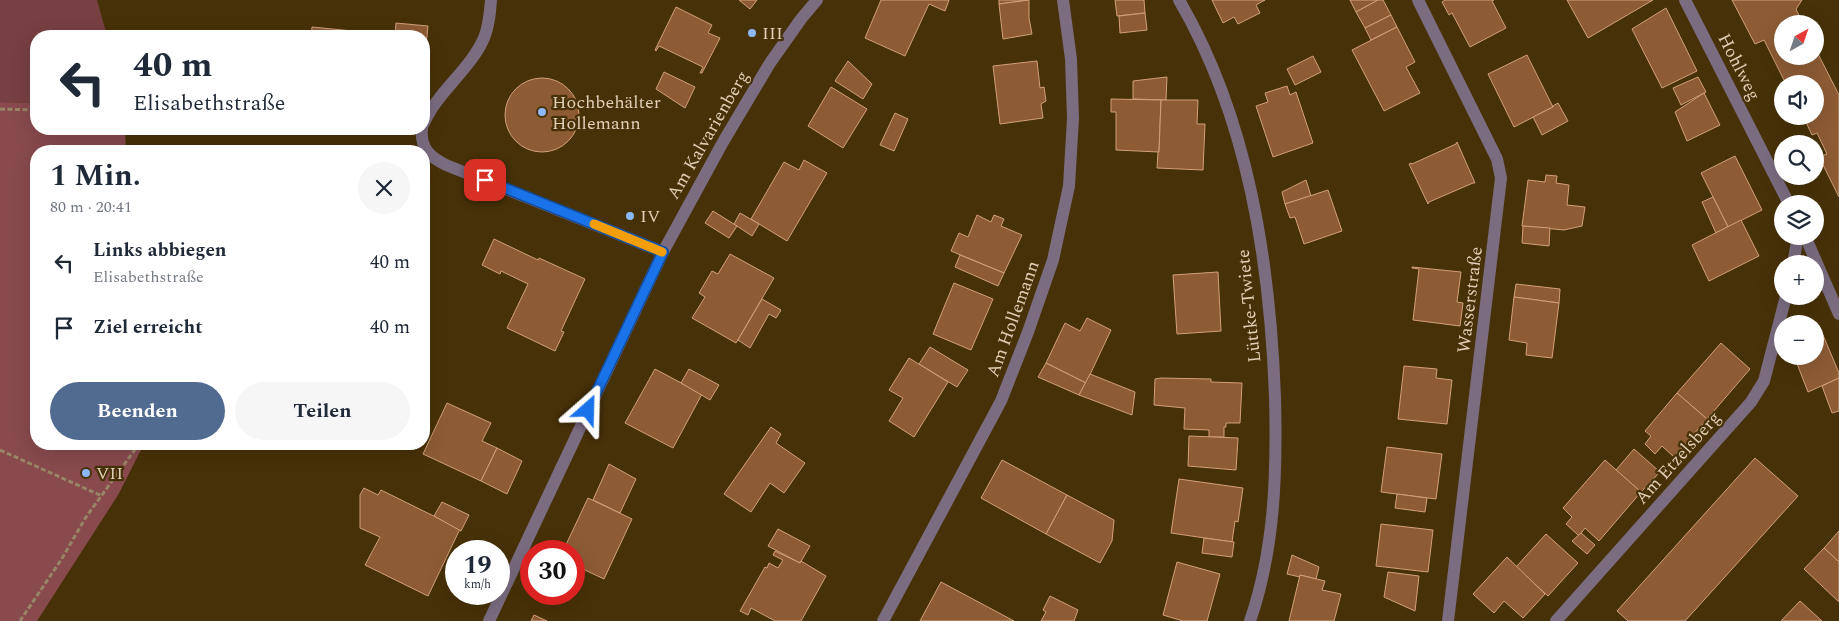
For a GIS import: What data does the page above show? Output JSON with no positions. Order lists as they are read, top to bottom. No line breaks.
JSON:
{"streets":{"street":["Hohlweg","Am Kalvarienberg","Wasserstraße","Lüttke-Twiete","Am Hollemann","Am Etzelsberg"]},"places":["III","Hochbehälter Hollemann","IV","VII"],"north":"top right","page":{"map_buttons":["+","−"],"turn":["40 m","Elisabethstraße"],"heading":["1 Min.","80 m · 20:41"],"list":[{"name":"Links abbiegen","note":"Elisabethstraße","value":"40 m"},{"name":"Ziel erreicht","value":"40 m"}],"buttons":["Beenden","Teilen"],"speed":"19 km/h","limit":"30"}}
